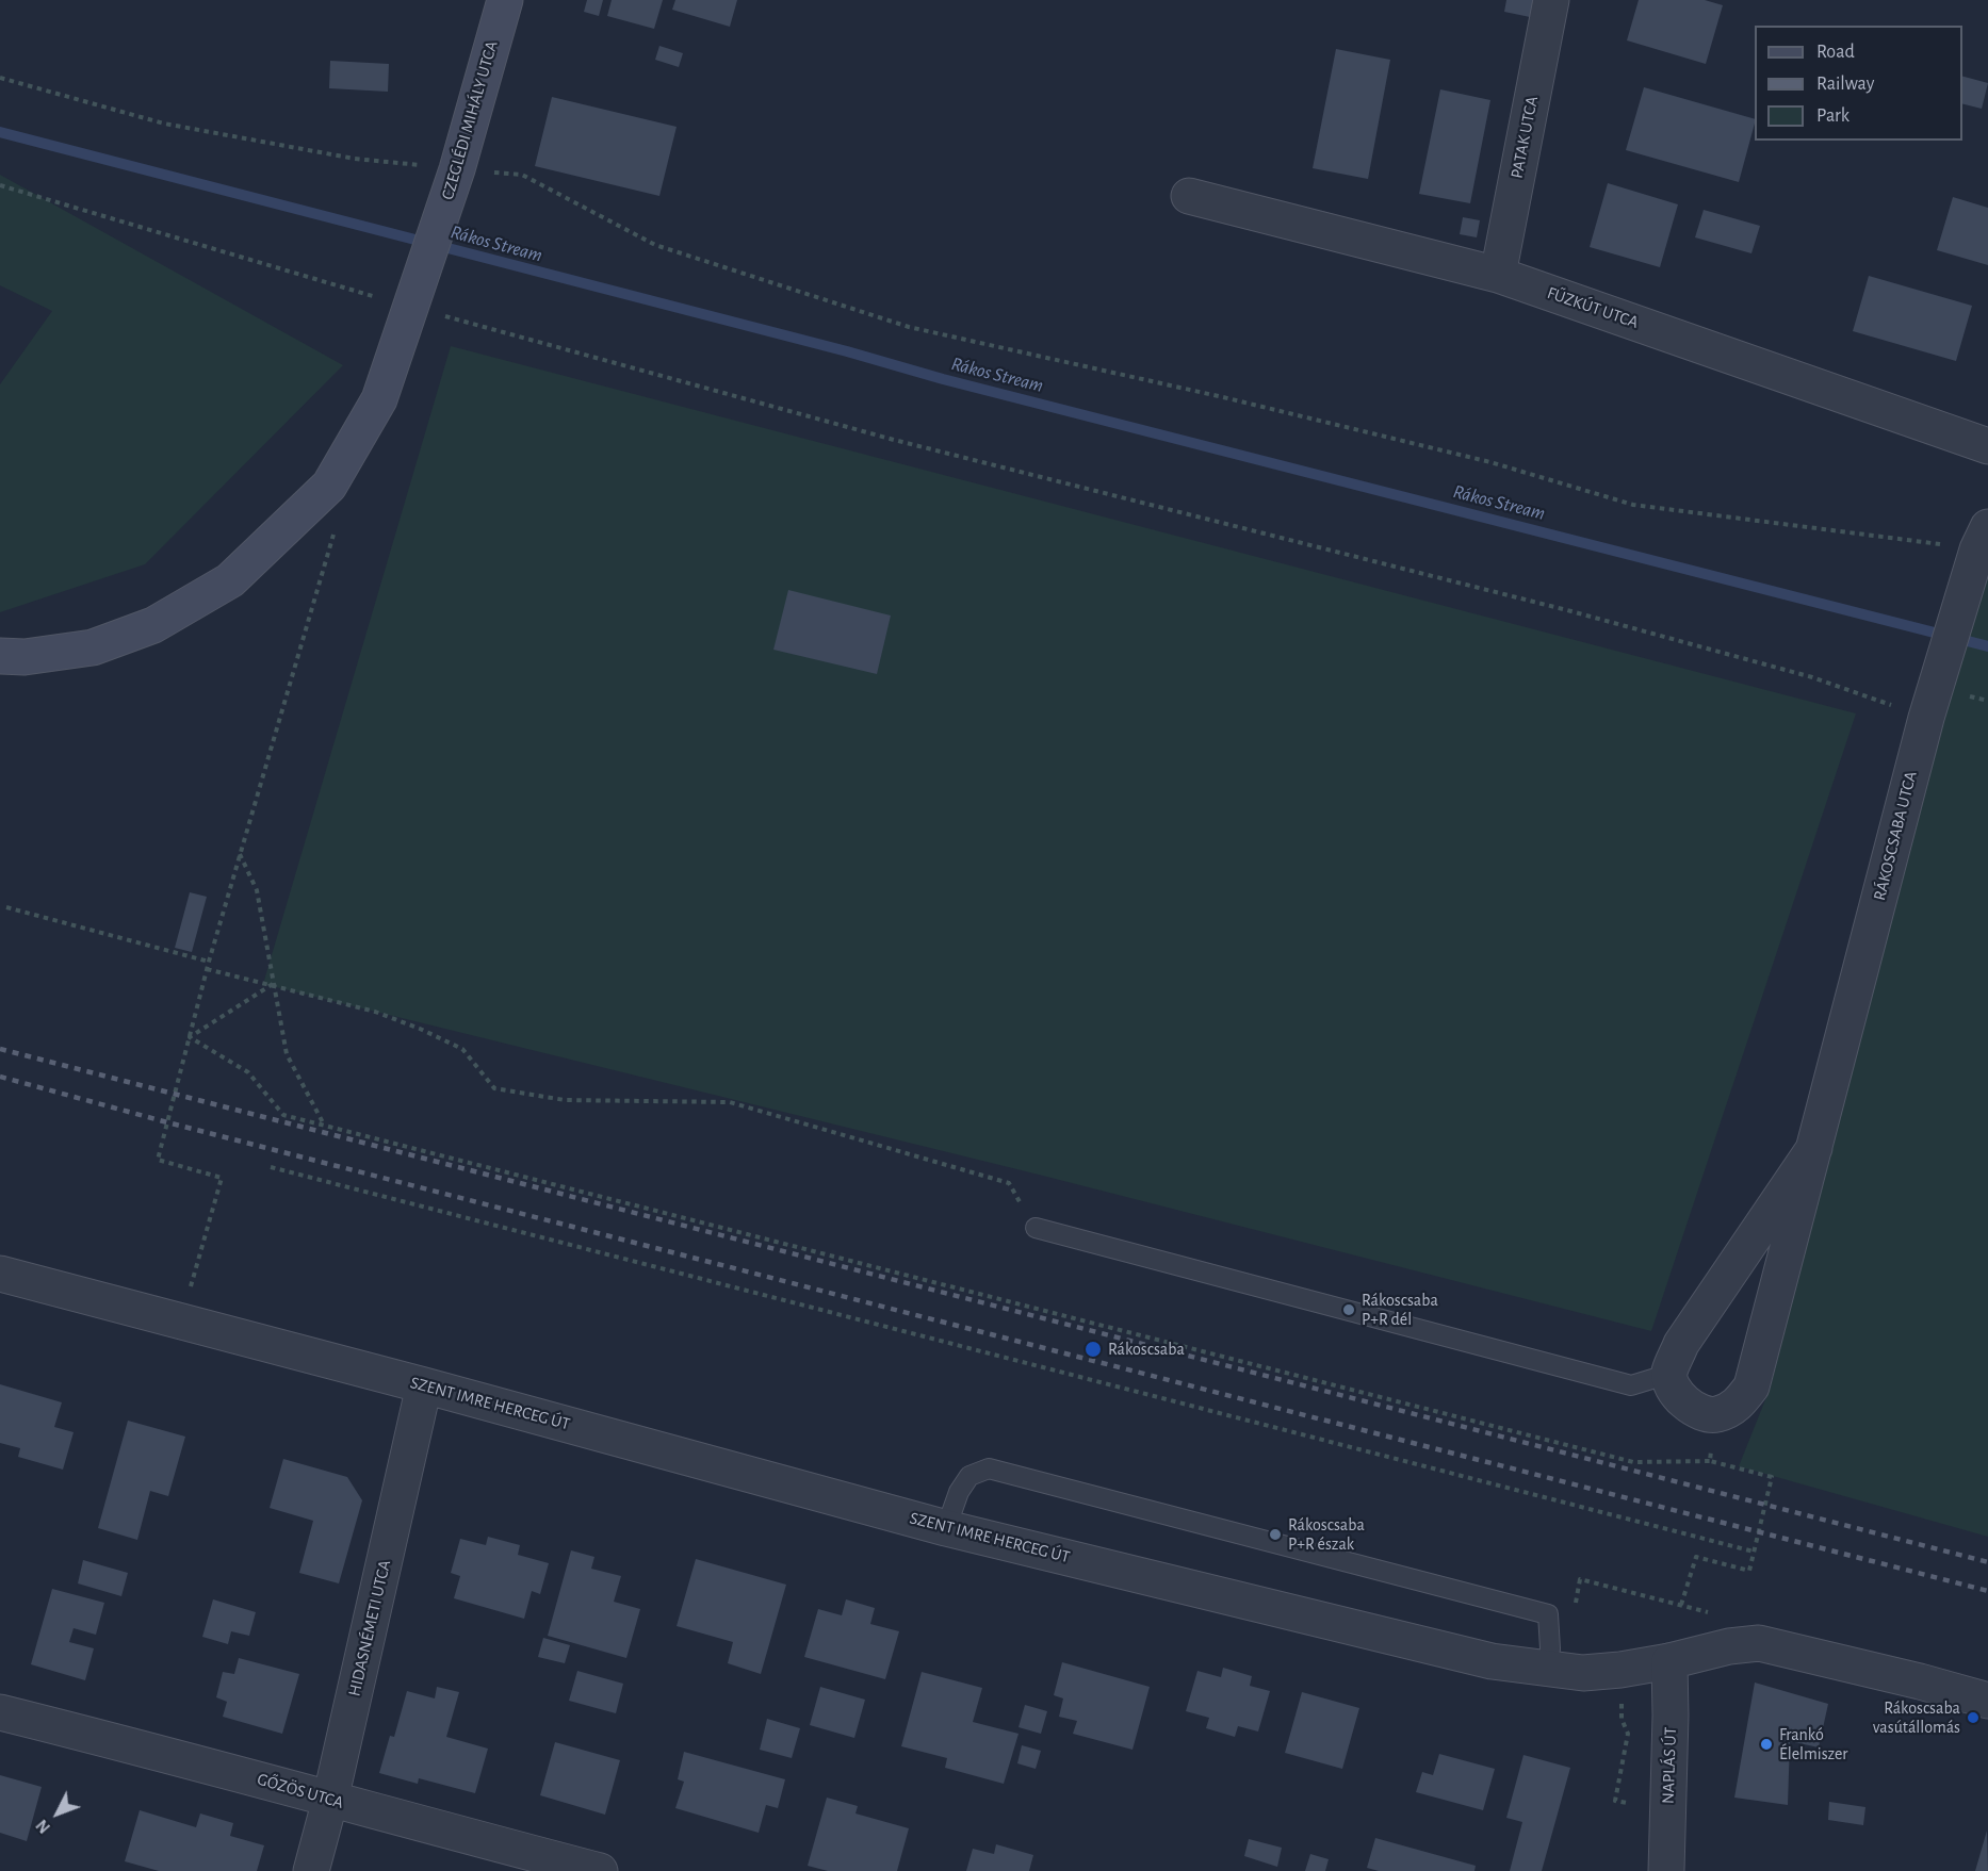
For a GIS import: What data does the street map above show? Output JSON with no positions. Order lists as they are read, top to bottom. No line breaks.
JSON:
{"streets":{"main road":["CZEGLÉDI MIHÁLY UTCA"],"street":["PATAK UTCA","FŰZKÚT UTCA","RÁKOSCSABA UTCA","SZENT IMRE HERCEG ÚT","HIDASNÉMETI UTCA","NAPLÁS ÚT","GŐZÖS UTCA"]},"crossings":[["PATAK UTCA","FŰZKÚT UTCA"],["SZENT IMRE HERCEG ÚT","HIDASNÉMETI UTCA"],["SZENT IMRE HERCEG ÚT","NAPLÁS ÚT"],["HIDASNÉMETI UTCA","GŐZÖS UTCA"]],"water":["Rákos Stream"],"places":["Rákoscsaba P+R dél","Rákoscsaba","Rákoscsaba P+R észak","Rákoscsaba vasútállomás","Frankó Élelmiszer"],"legend":["Road","Railway","Park"],"north":"bottom left"}
